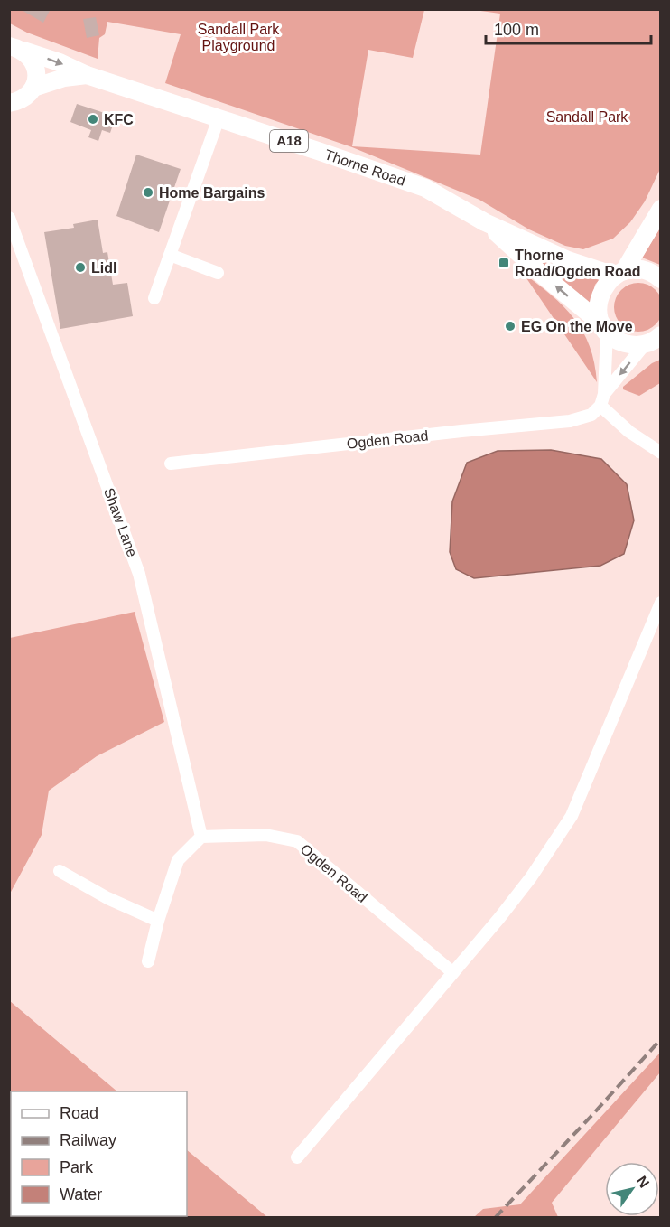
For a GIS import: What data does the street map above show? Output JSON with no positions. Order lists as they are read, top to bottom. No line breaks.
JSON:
{"streets":{"highway":["A18","Thorne Road"],"street":["Ogden Road","Shaw Lane"]},"crossings":[["Thorne Road","Ogden Road"],["Ogden Road","Shaw Lane"]],"parks":["Sandall Park Playground","Sandall Park"],"places":{"other":["KFC","Home Bargains","Lidl","EG On the Move"],"transit":["Thorne Road/Ogden Road"]},"legend":["Road","Railway","Park","Water"],"scale_bar":"100 m","north":"top right"}
